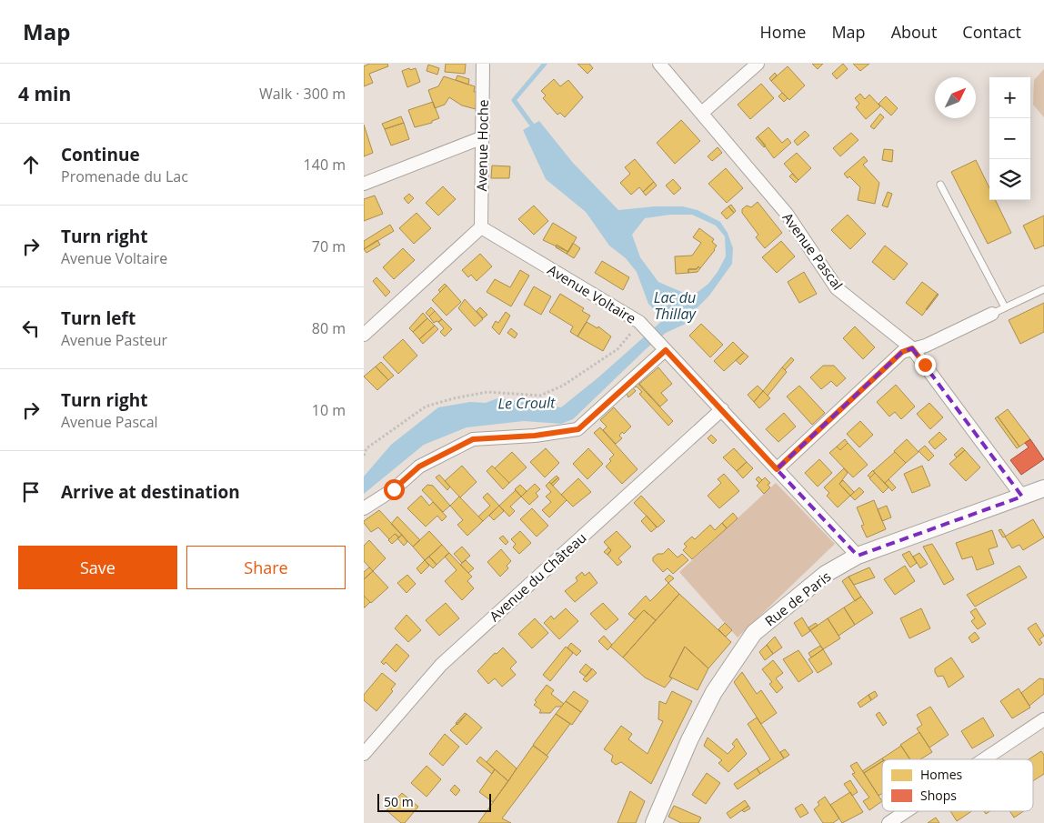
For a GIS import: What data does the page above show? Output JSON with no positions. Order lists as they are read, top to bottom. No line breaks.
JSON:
{"streets":{"street":["Avenue Hoche","Avenue Pascal","Avenue Voltaire","Avenue du Château","Rue de Paris"]},"crossings":[["Avenue Hoche","Avenue Voltaire"],["Avenue Pascal","Rue de Paris"],["Avenue Voltaire","Avenue du Château"],["Avenue Voltaire","Rue de Paris"]],"water":["Lac du Thillay","Le Croult"],"legend":["Homes","Shops"],"scale_bar":"50 m","north":"top right","page":{"header":"Map","nav":["Home","Map","About","Contact"],"heading":["4 min","Walk · 300 m"],"map_buttons":["+","−"],"list":[["Continue","Promenade du Lac","140 m"],["Turn right","Avenue Voltaire","70 m"],["Turn left","Avenue Pasteur","80 m"],["Turn right","Avenue Pascal","10 m"],"Arrive at destination"],"buttons":["Save","Share"],"scale":"50 m"}}
